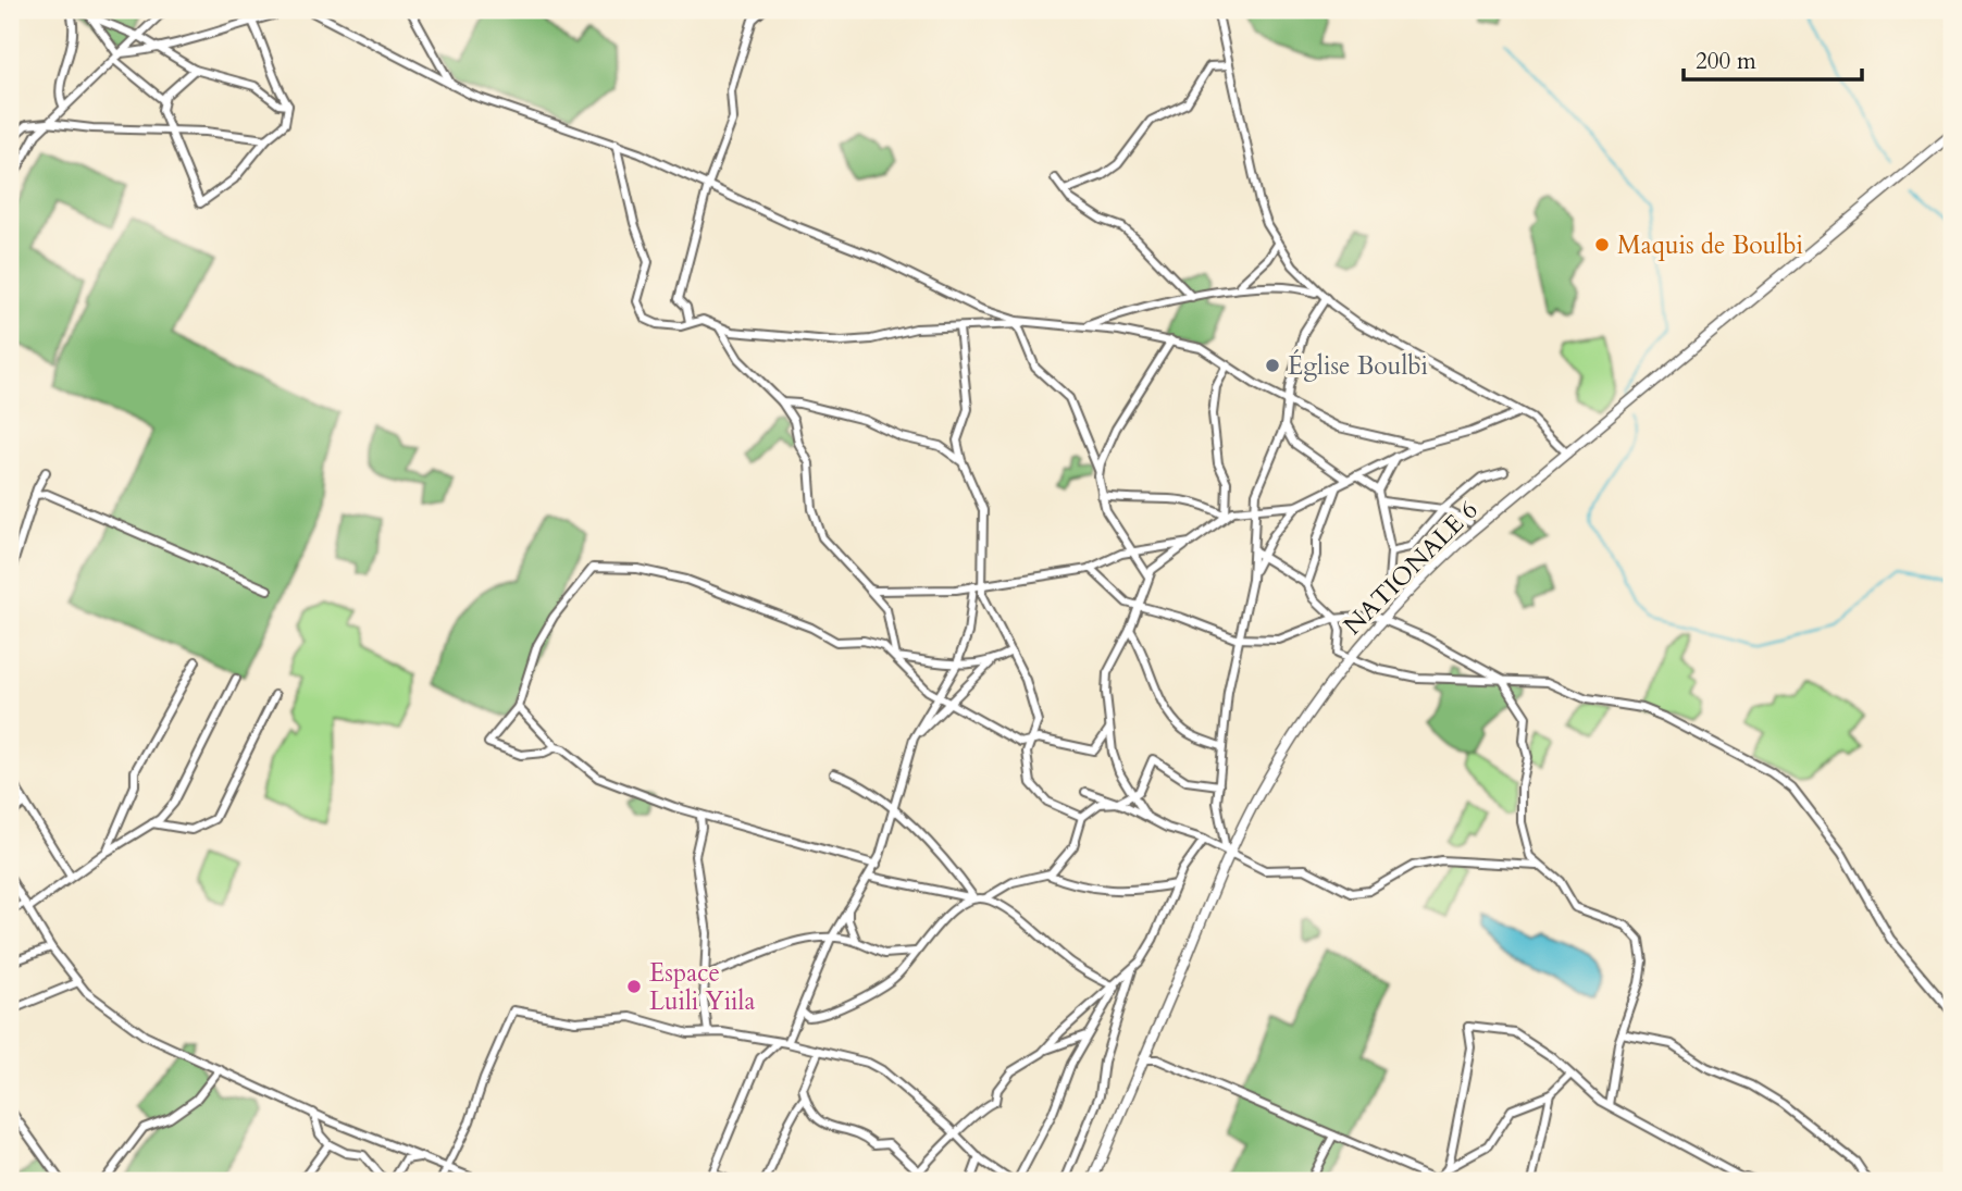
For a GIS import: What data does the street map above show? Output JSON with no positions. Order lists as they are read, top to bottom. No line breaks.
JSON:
{"streets":{"main road":["NATIONALE 6"]},"places":["Maquis de Boulbi","Église Boulbi","Espace Luili Yiila"],"scale_bar":"200 m"}
